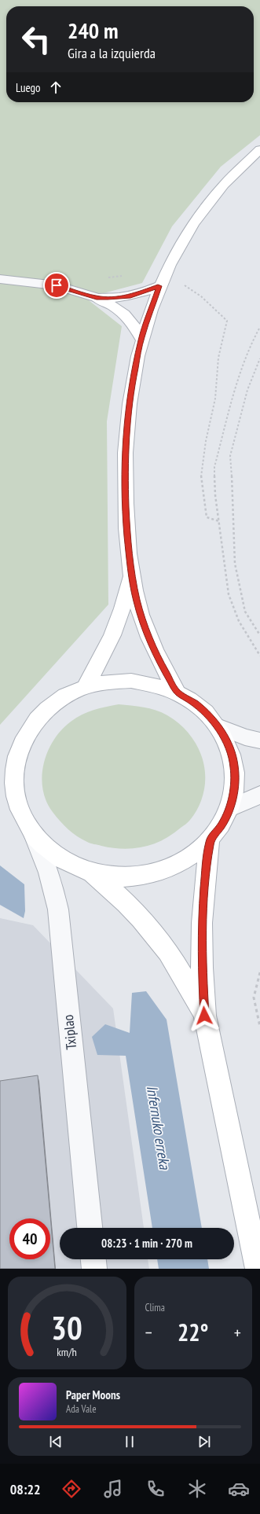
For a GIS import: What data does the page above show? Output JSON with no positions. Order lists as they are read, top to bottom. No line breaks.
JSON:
{"streets":{"street":["Txiplao"]},"water":["Infernuko erreka"],"page":{"turn":["240 m","Gira a la izquierda"],"then":"Luego","limit":"40","trip":"08:23 · 1 min · 270 m","tile":"Clima","heat":["−","22°","+"],"song":["Paper Moons","Ada Vale"],"tabs":"08:22","gauge":["30","km/h"]}}
